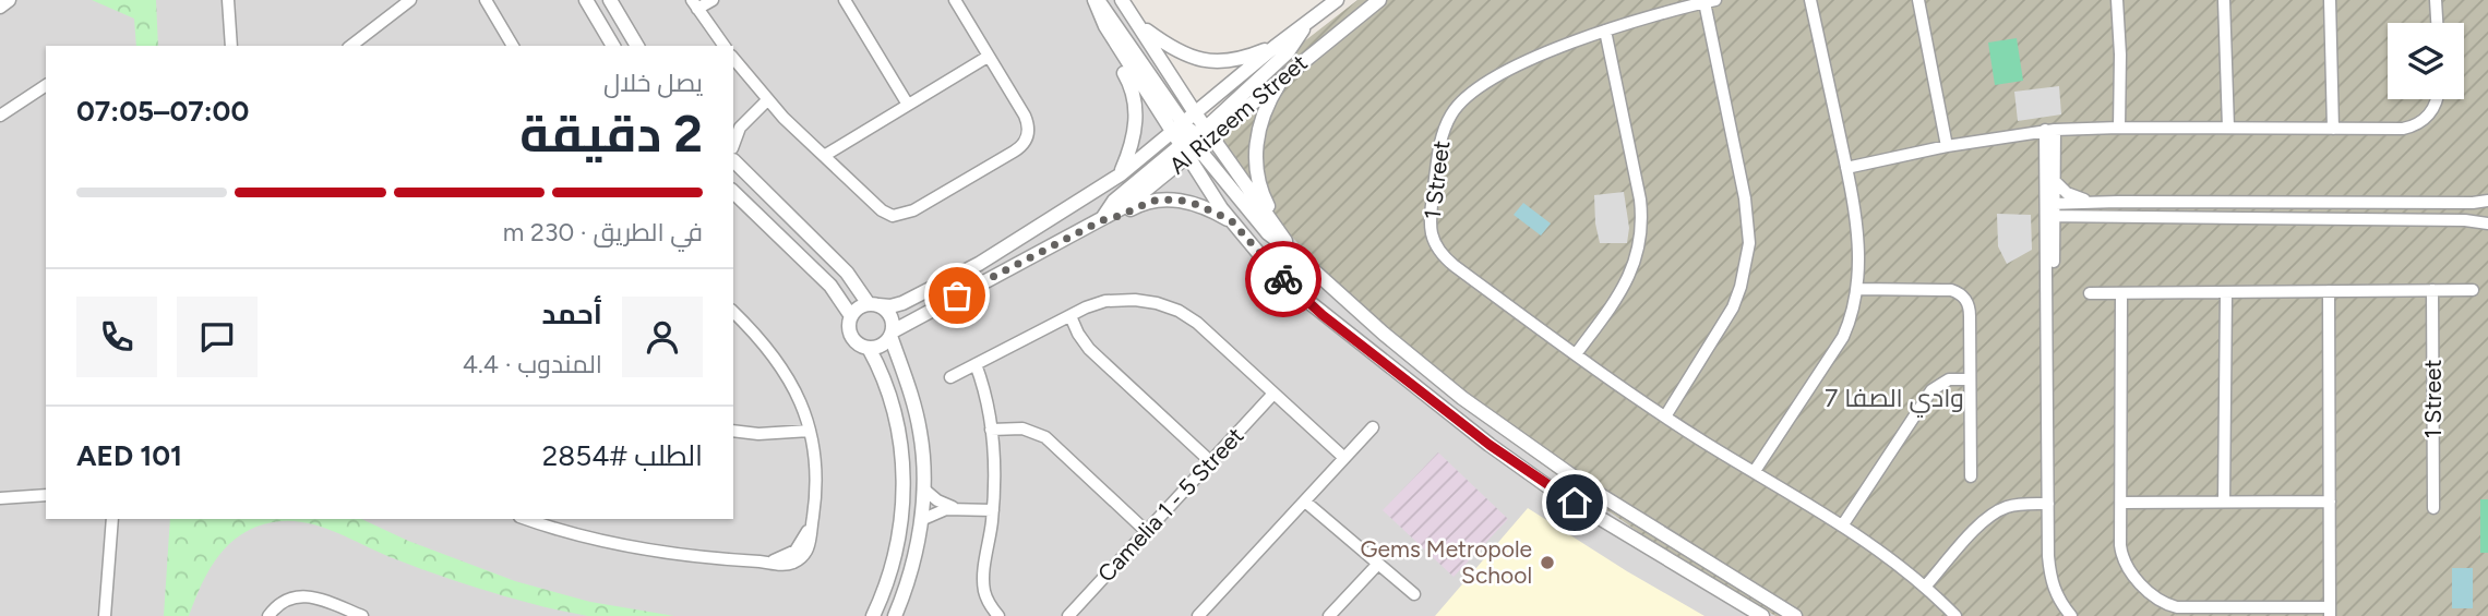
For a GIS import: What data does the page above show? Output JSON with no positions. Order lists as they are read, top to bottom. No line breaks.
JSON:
{"streets":{"street":["Al Rizeem Street","1 Street","Camelia 1 - 5 Street"]},"districts":["وادي الصفا 7"],"places":["Gems Metropole School"],"page":{"heading":["2 دقيقة","يصل خلال","07:00–07:05"],"panel":["أحمد","المندوب · 4.4","الطلب #2854","AED 101"],"bar":"في الطريق · 230 m"}}
